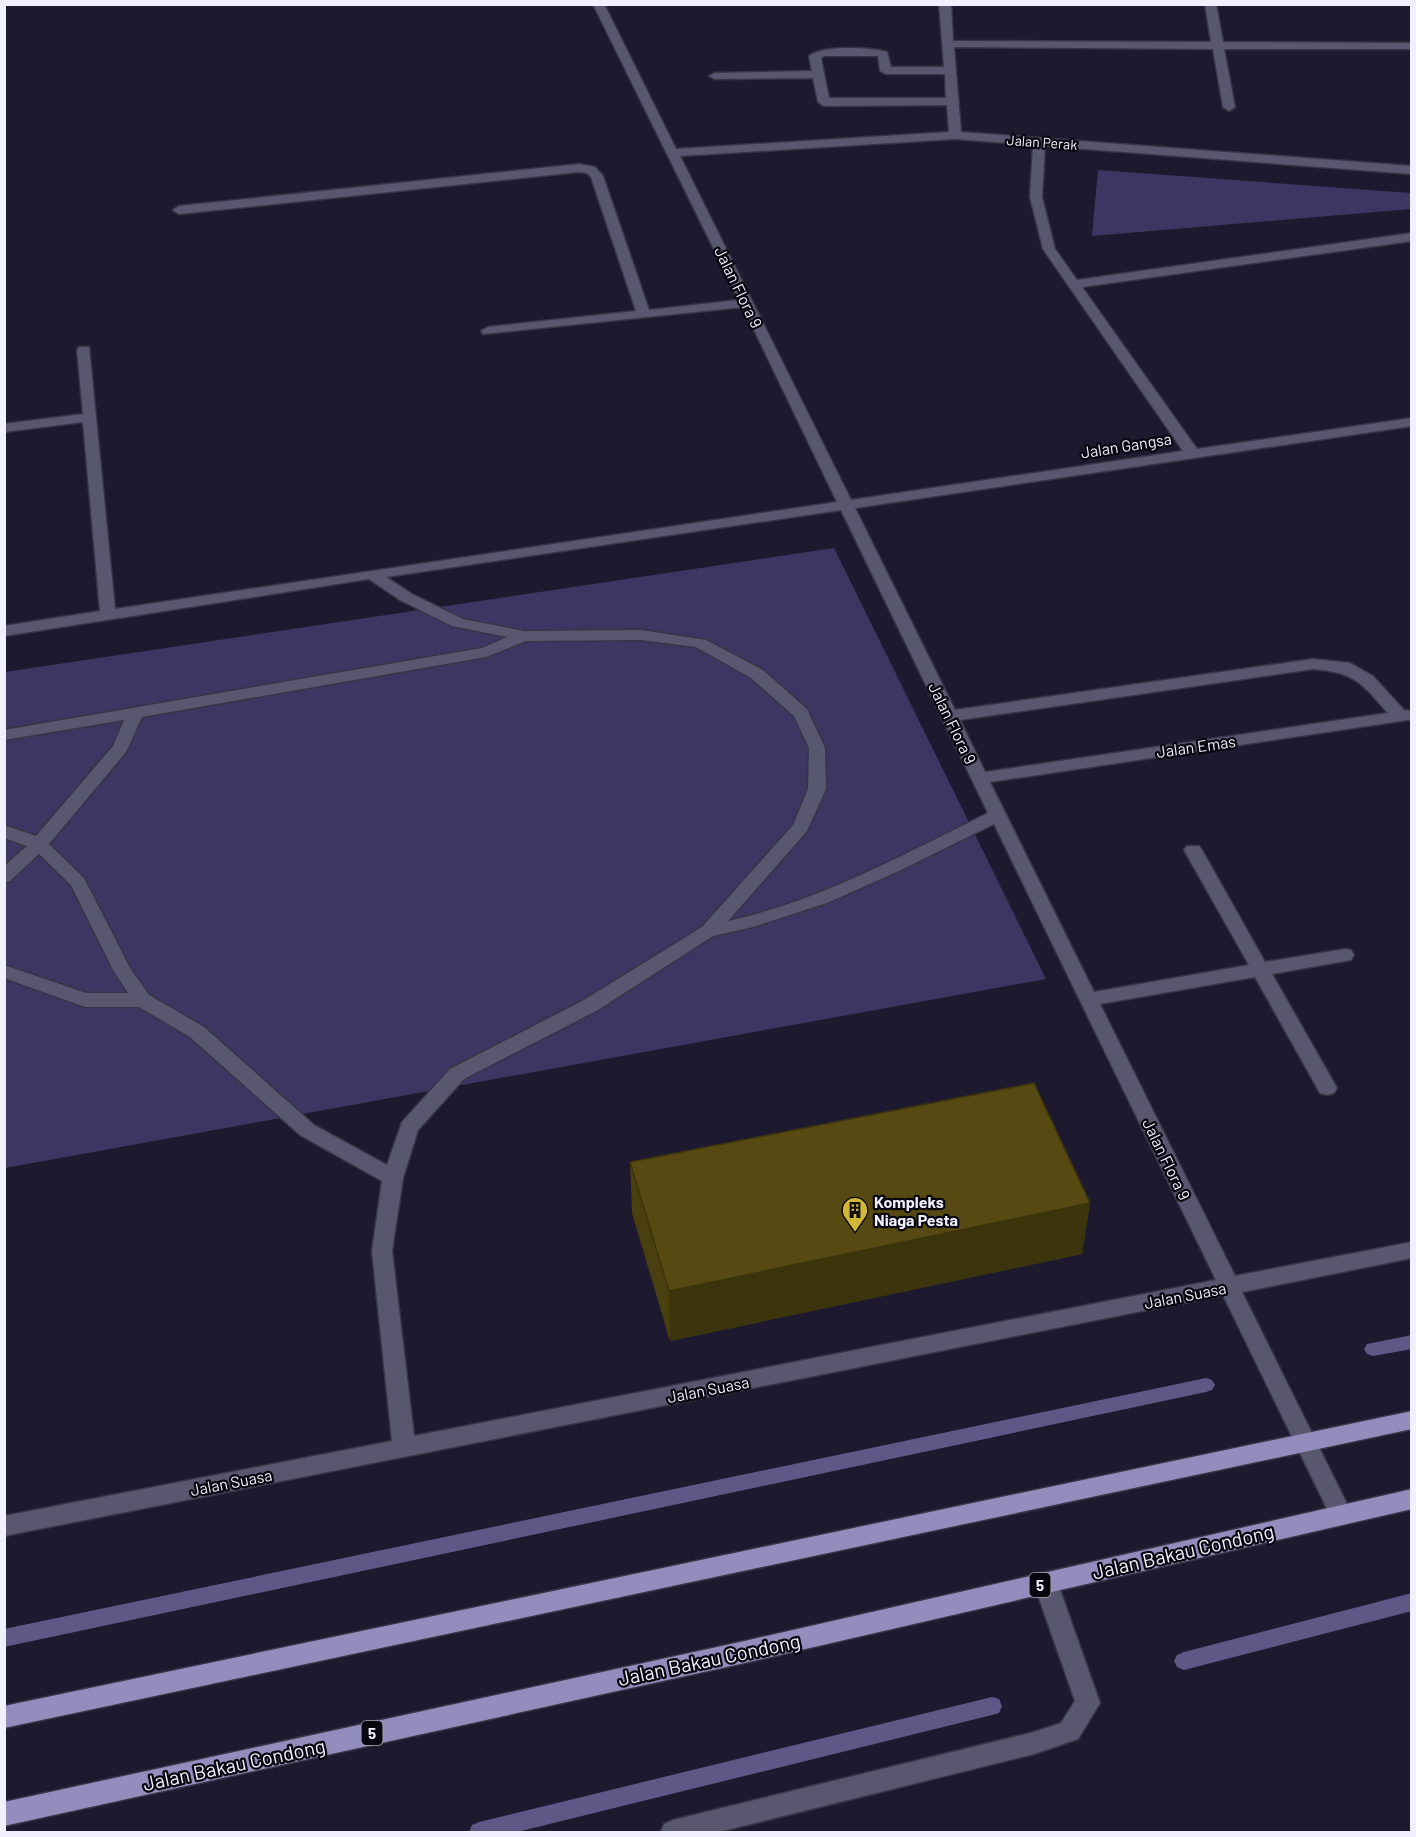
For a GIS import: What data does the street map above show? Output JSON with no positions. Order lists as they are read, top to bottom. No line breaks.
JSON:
{"streets":{"main road":["Jalan Bakau Condong","5"],"street":["Jalan Perak","Jalan Flora 9","Jalan Gangsa","Jalan Emas","Jalan Suasa"]},"crossings":[["Jalan Perak","Jalan Flora 9"],["Jalan Flora 9","Jalan Gangsa"],["Jalan Flora 9","Jalan Emas"],["Jalan Flora 9","Jalan Suasa"]],"places":{"building":["Kompleks Niaga Pesta"]}}
